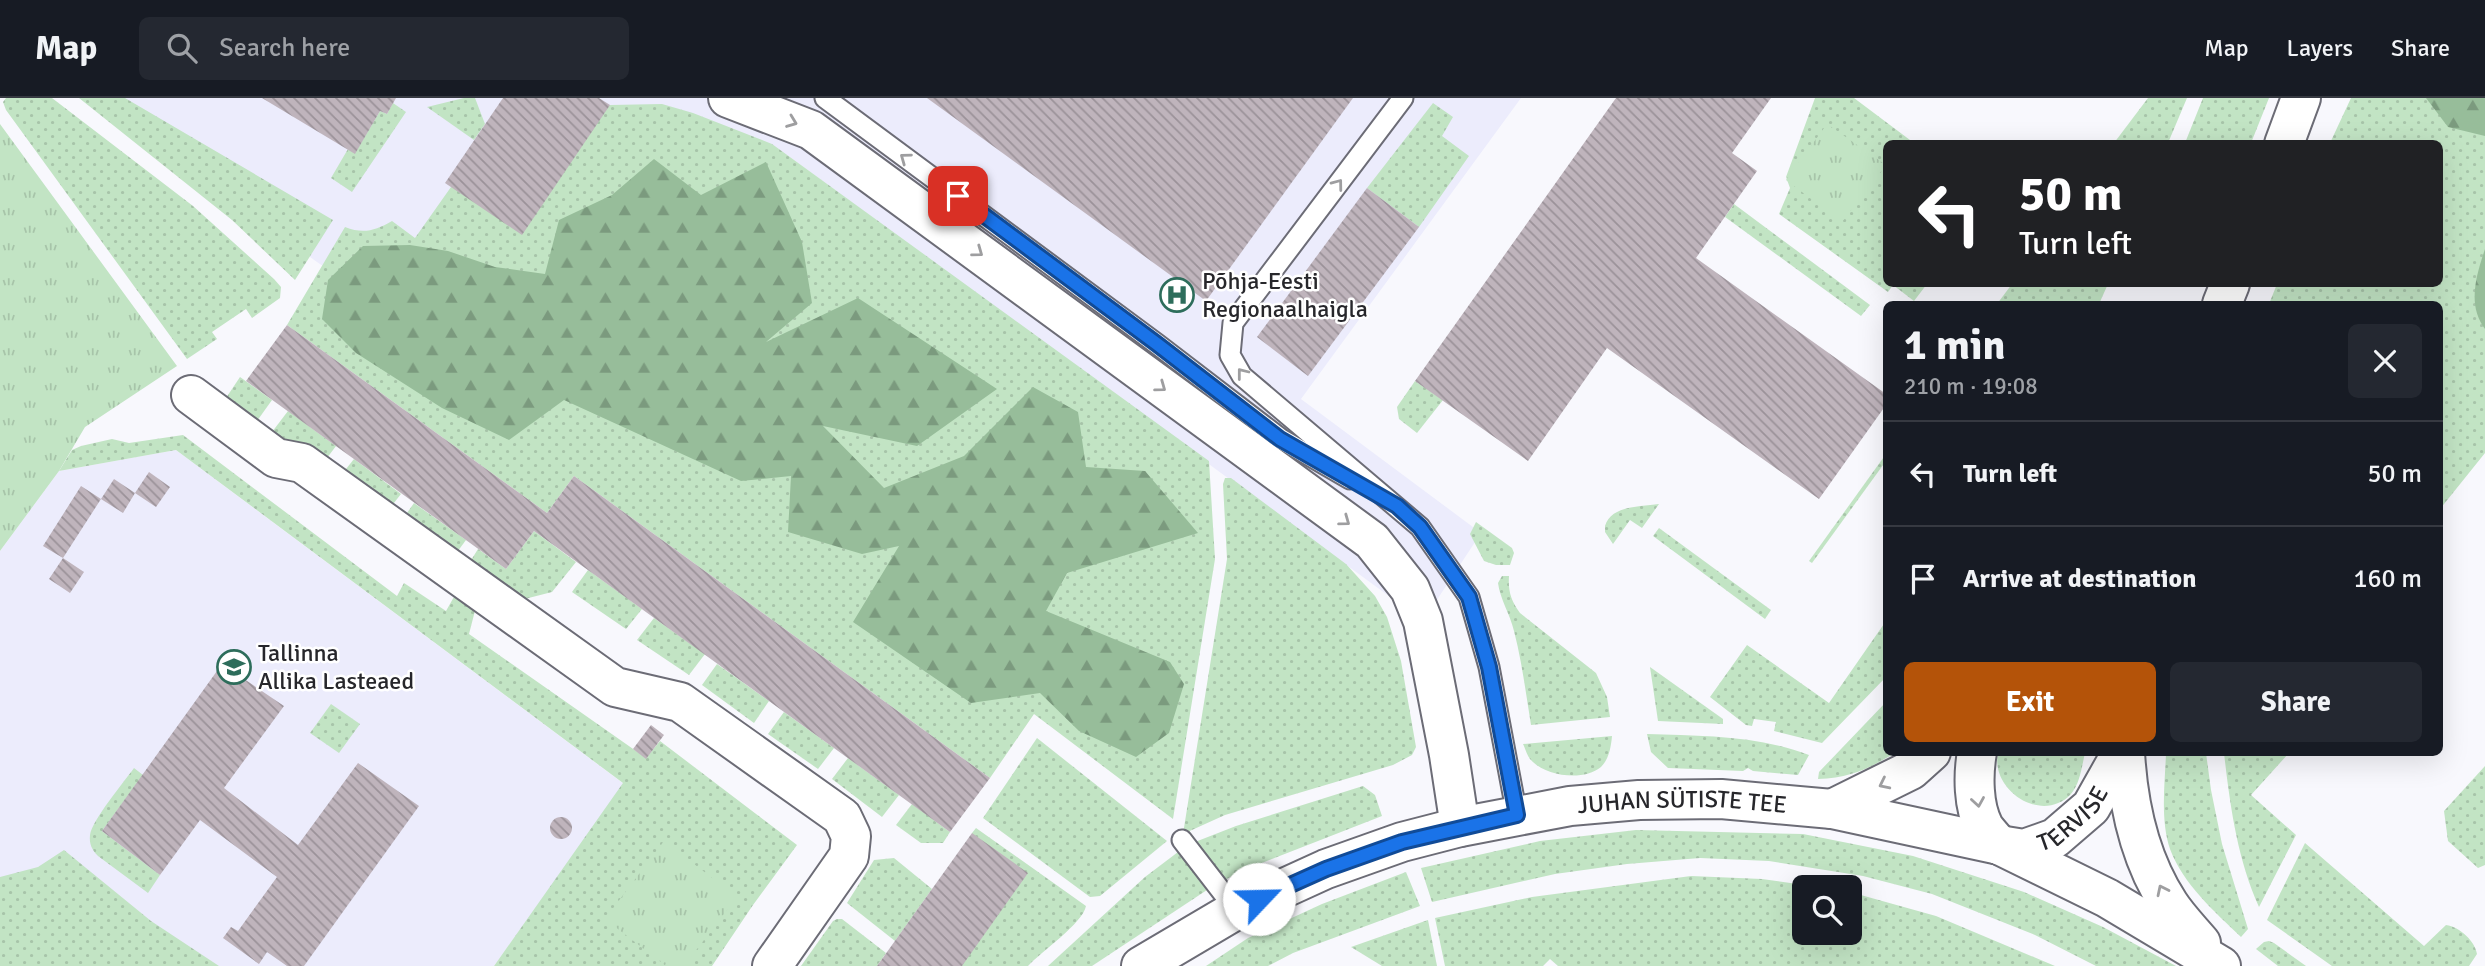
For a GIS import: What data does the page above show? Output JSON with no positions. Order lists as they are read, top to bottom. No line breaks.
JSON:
{"streets":{"street":["JUHAN SÜTISTE TEE","TERVISE"]},"crossings":[["JUHAN SÜTISTE TEE","TERVISE"]],"places":{"hospital":["Põhja-Eesti Regionaalhaigla"],"school or university":["Tallinna Allika Lasteaed"]},"page":{"header":"Map","search":"Search here","nav":["Map","Layers","Share"],"turn":["50 m","Turn left"],"heading":["1 min","210 m · 19:08"],"list":[{"name":"Turn left","value":"50 m"},{"name":"Arrive at destination","value":"160 m"}],"buttons":["Exit","Share"]}}
